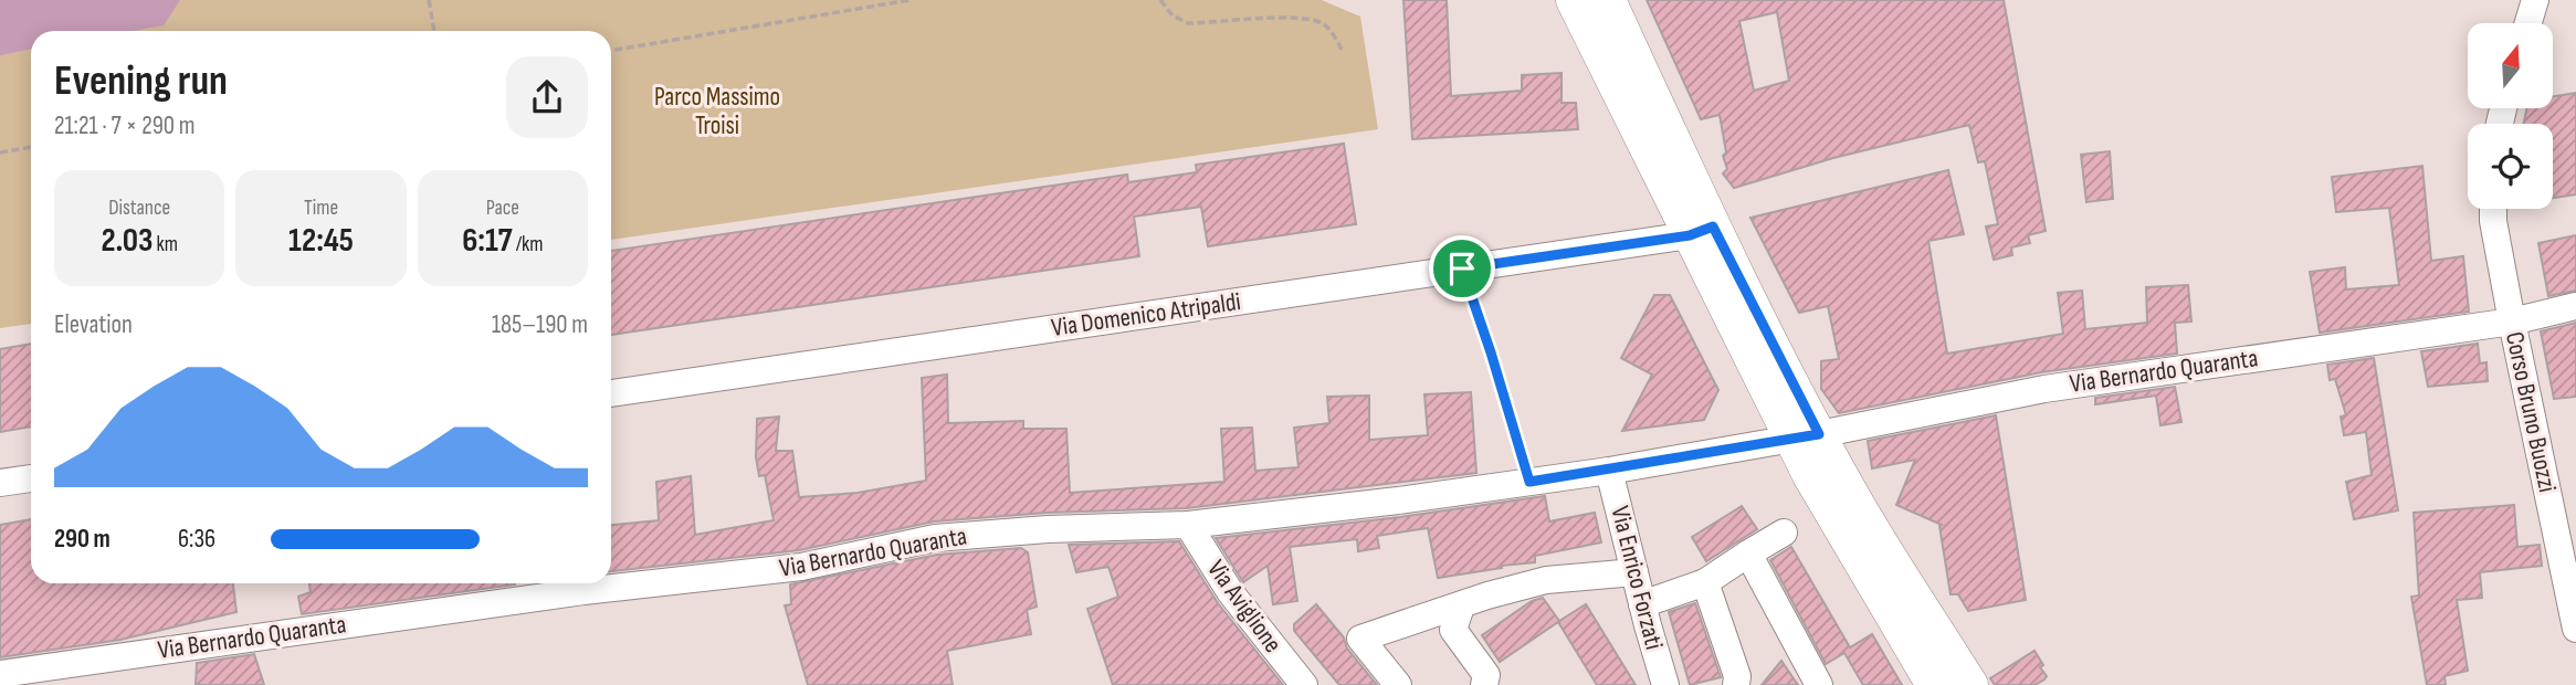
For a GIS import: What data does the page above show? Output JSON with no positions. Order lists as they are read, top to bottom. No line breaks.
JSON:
{"streets":{"street":["Via Domenico Atripaldi","Via Bernardo Quaranta","Corso Bruno Buozzi","Via Enrico Forzati","Via Aviglione"]},"crossings":[["Via Bernardo Quaranta","Corso Bruno Buozzi"],["Via Bernardo Quaranta","Via Enrico Forzati"],["Via Bernardo Quaranta","Via Aviglione"]],"parks":["Parco Massimo Troisi"],"north":"top","page":{"heading":["Evening run","21:21 · 7 × 290 m"],"stats":[["Distance","2.03 km"],["Time","12:45"],["Pace","6:17 /km"]],"chart":["Elevation","185–190 m"],"list":[{"name":"290 m","note":"6:36"}]}}
